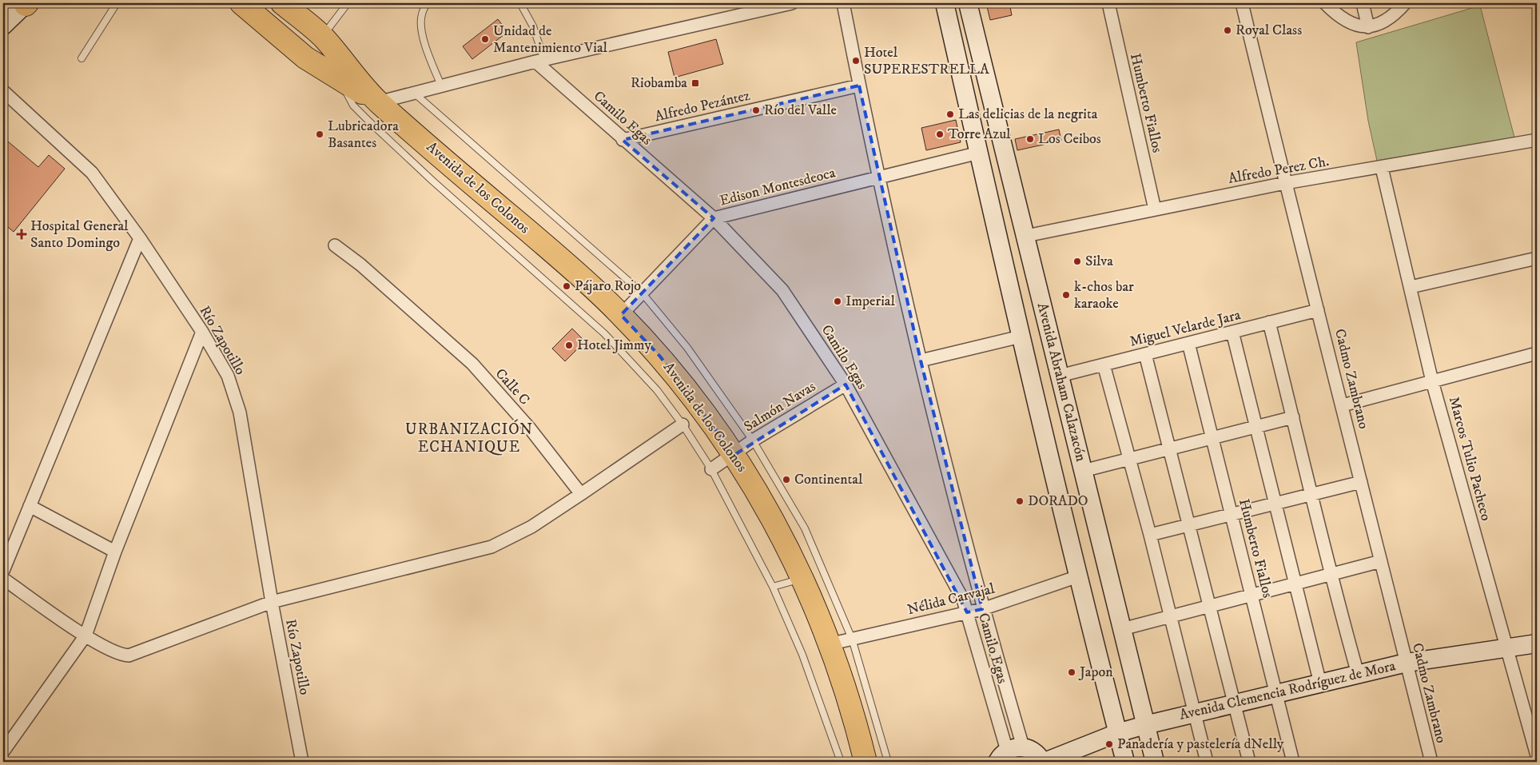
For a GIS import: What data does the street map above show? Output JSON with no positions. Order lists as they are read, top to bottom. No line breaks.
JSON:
{"streets":{"highway":["Avenida de los Colonos"],"main road":["Avenida Abraham Calazacón","Avenida Clemencia Rodríguez de Mora"],"street":["Humberto Fiallos","Alfredo Pezántez","Camilo Egas","Alfredo Perez Ch.","Edison Montesdeoca","Miguel Velarde Jara","Río Zapotillo","Cadmo Zambrano","Calle C","Salmón Navas","Marcos Tulio Pacheco","Nélida Carvajal"]},"crossings":[["Humberto Fiallos","Alfredo Perez Ch."],["Humberto Fiallos","Miguel Velarde Jara"],["Humberto Fiallos","Avenida Clemencia Rodríguez de Mora"],["Alfredo Pezántez","Camilo Egas"],["Camilo Egas","Edison Montesdeoca"],["Camilo Egas","Salmón Navas"],["Camilo Egas","Nélida Carvajal"],["Alfredo Perez Ch.","Cadmo Zambrano"],["Alfredo Perez Ch.","Avenida Abraham Calazacón"],["Alfredo Perez Ch.","Marcos Tulio Pacheco"],["Edison Montesdeoca","Avenida de los Colonos"],["Edison Montesdeoca","Avenida Abraham Calazacón"],["Avenida de los Colonos","Salmón Navas"],["Avenida de los Colonos","Nélida Carvajal"],["Miguel Velarde Jara","Cadmo Zambrano"],["Miguel Velarde Jara","Avenida Abraham Calazacón"],["Cadmo Zambrano","Avenida Clemencia Rodríguez de Mora"],["Avenida Abraham Calazacón","Nélida Carvajal"],["Avenida Abraham Calazacón","Avenida Clemencia Rodríguez de Mora"],["Marcos Tulio Pacheco","Avenida Clemencia Rodríguez de Mora"]],"districts":["URBANIZACIÓN ECHANIQUE"],"places":{"other":["Royal Class","Unidad de Mantenimiento Vial","Hotel SUPERESTRELLA","Río del Valle","Las delicias de la negrita","Lubricadora Basantes","Torre Azul","Los Ceibos","Silva","Pájaro Rojo","k-chos bar karaoke","Imperial","Hotel Jimmy","Continental","DORADO","Japon","Panadería y pastelería dNelly"],"transit":["Riobamba"],"health":["Hospital General Santo Domingo"]}}
